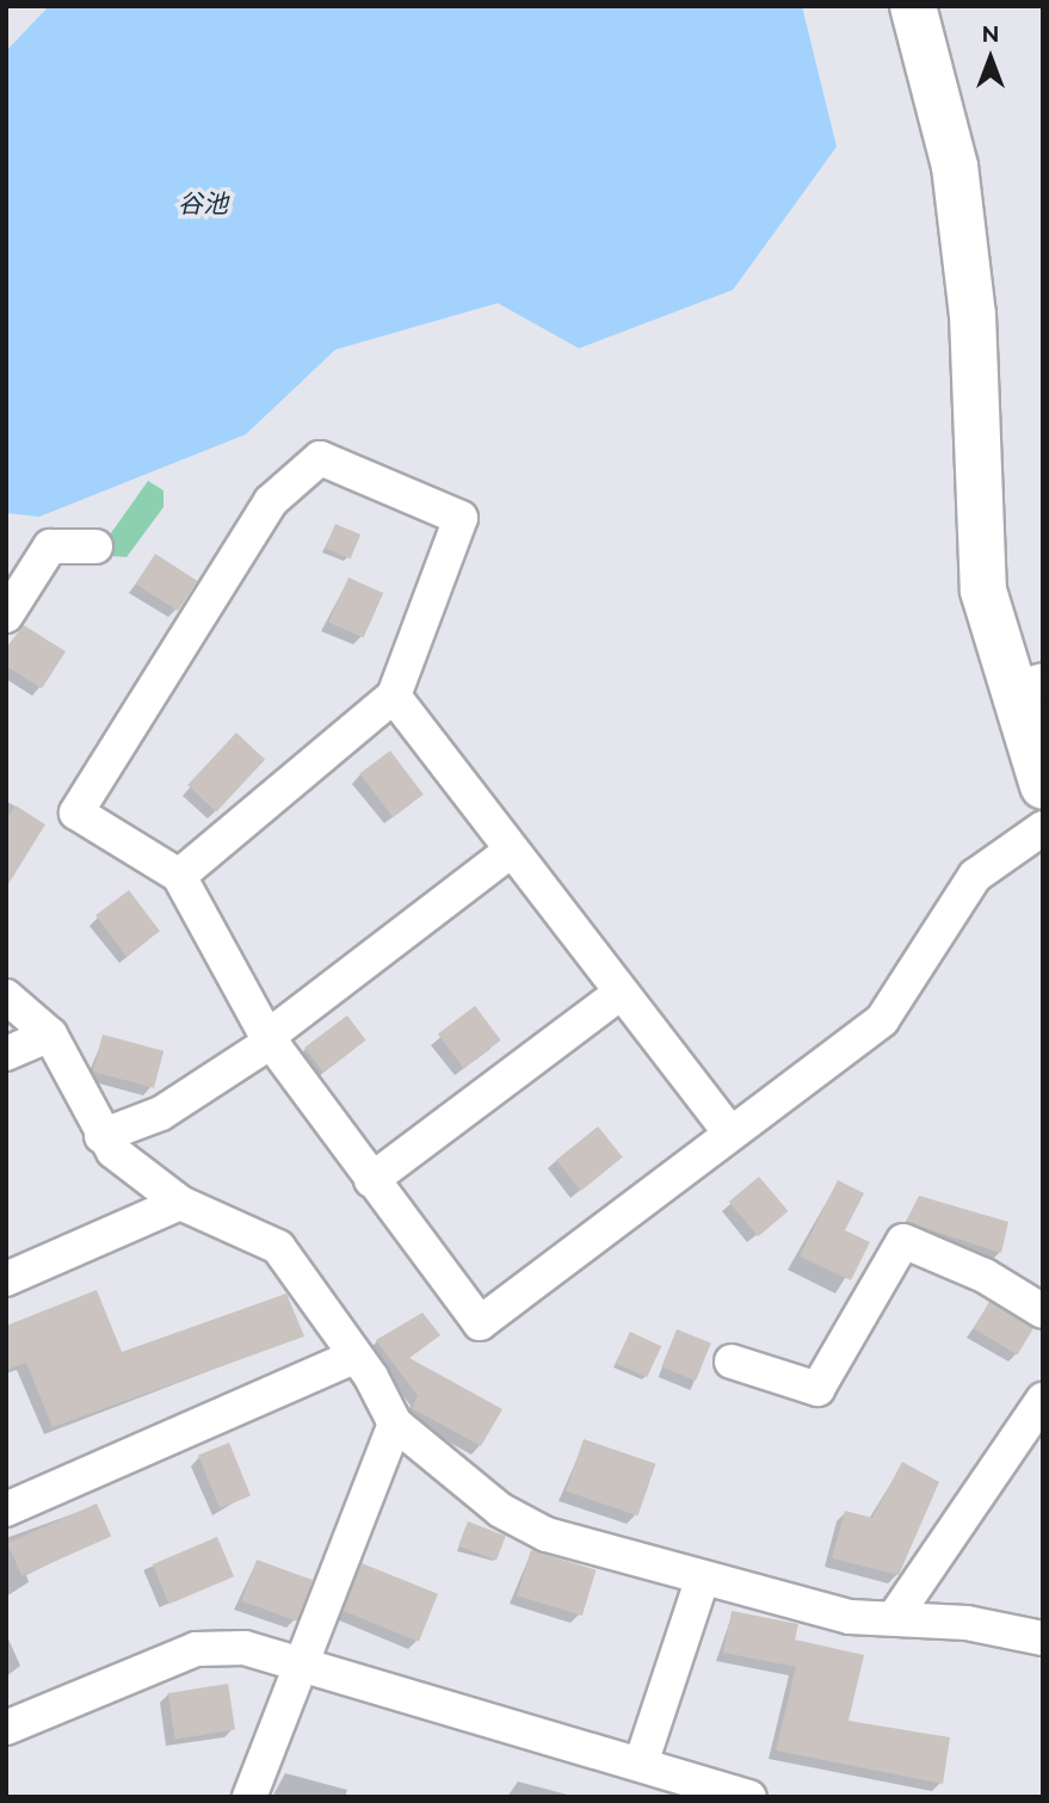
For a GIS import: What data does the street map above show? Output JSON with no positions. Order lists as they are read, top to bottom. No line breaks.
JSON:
{"water":["谷池"],"north":"top"}
